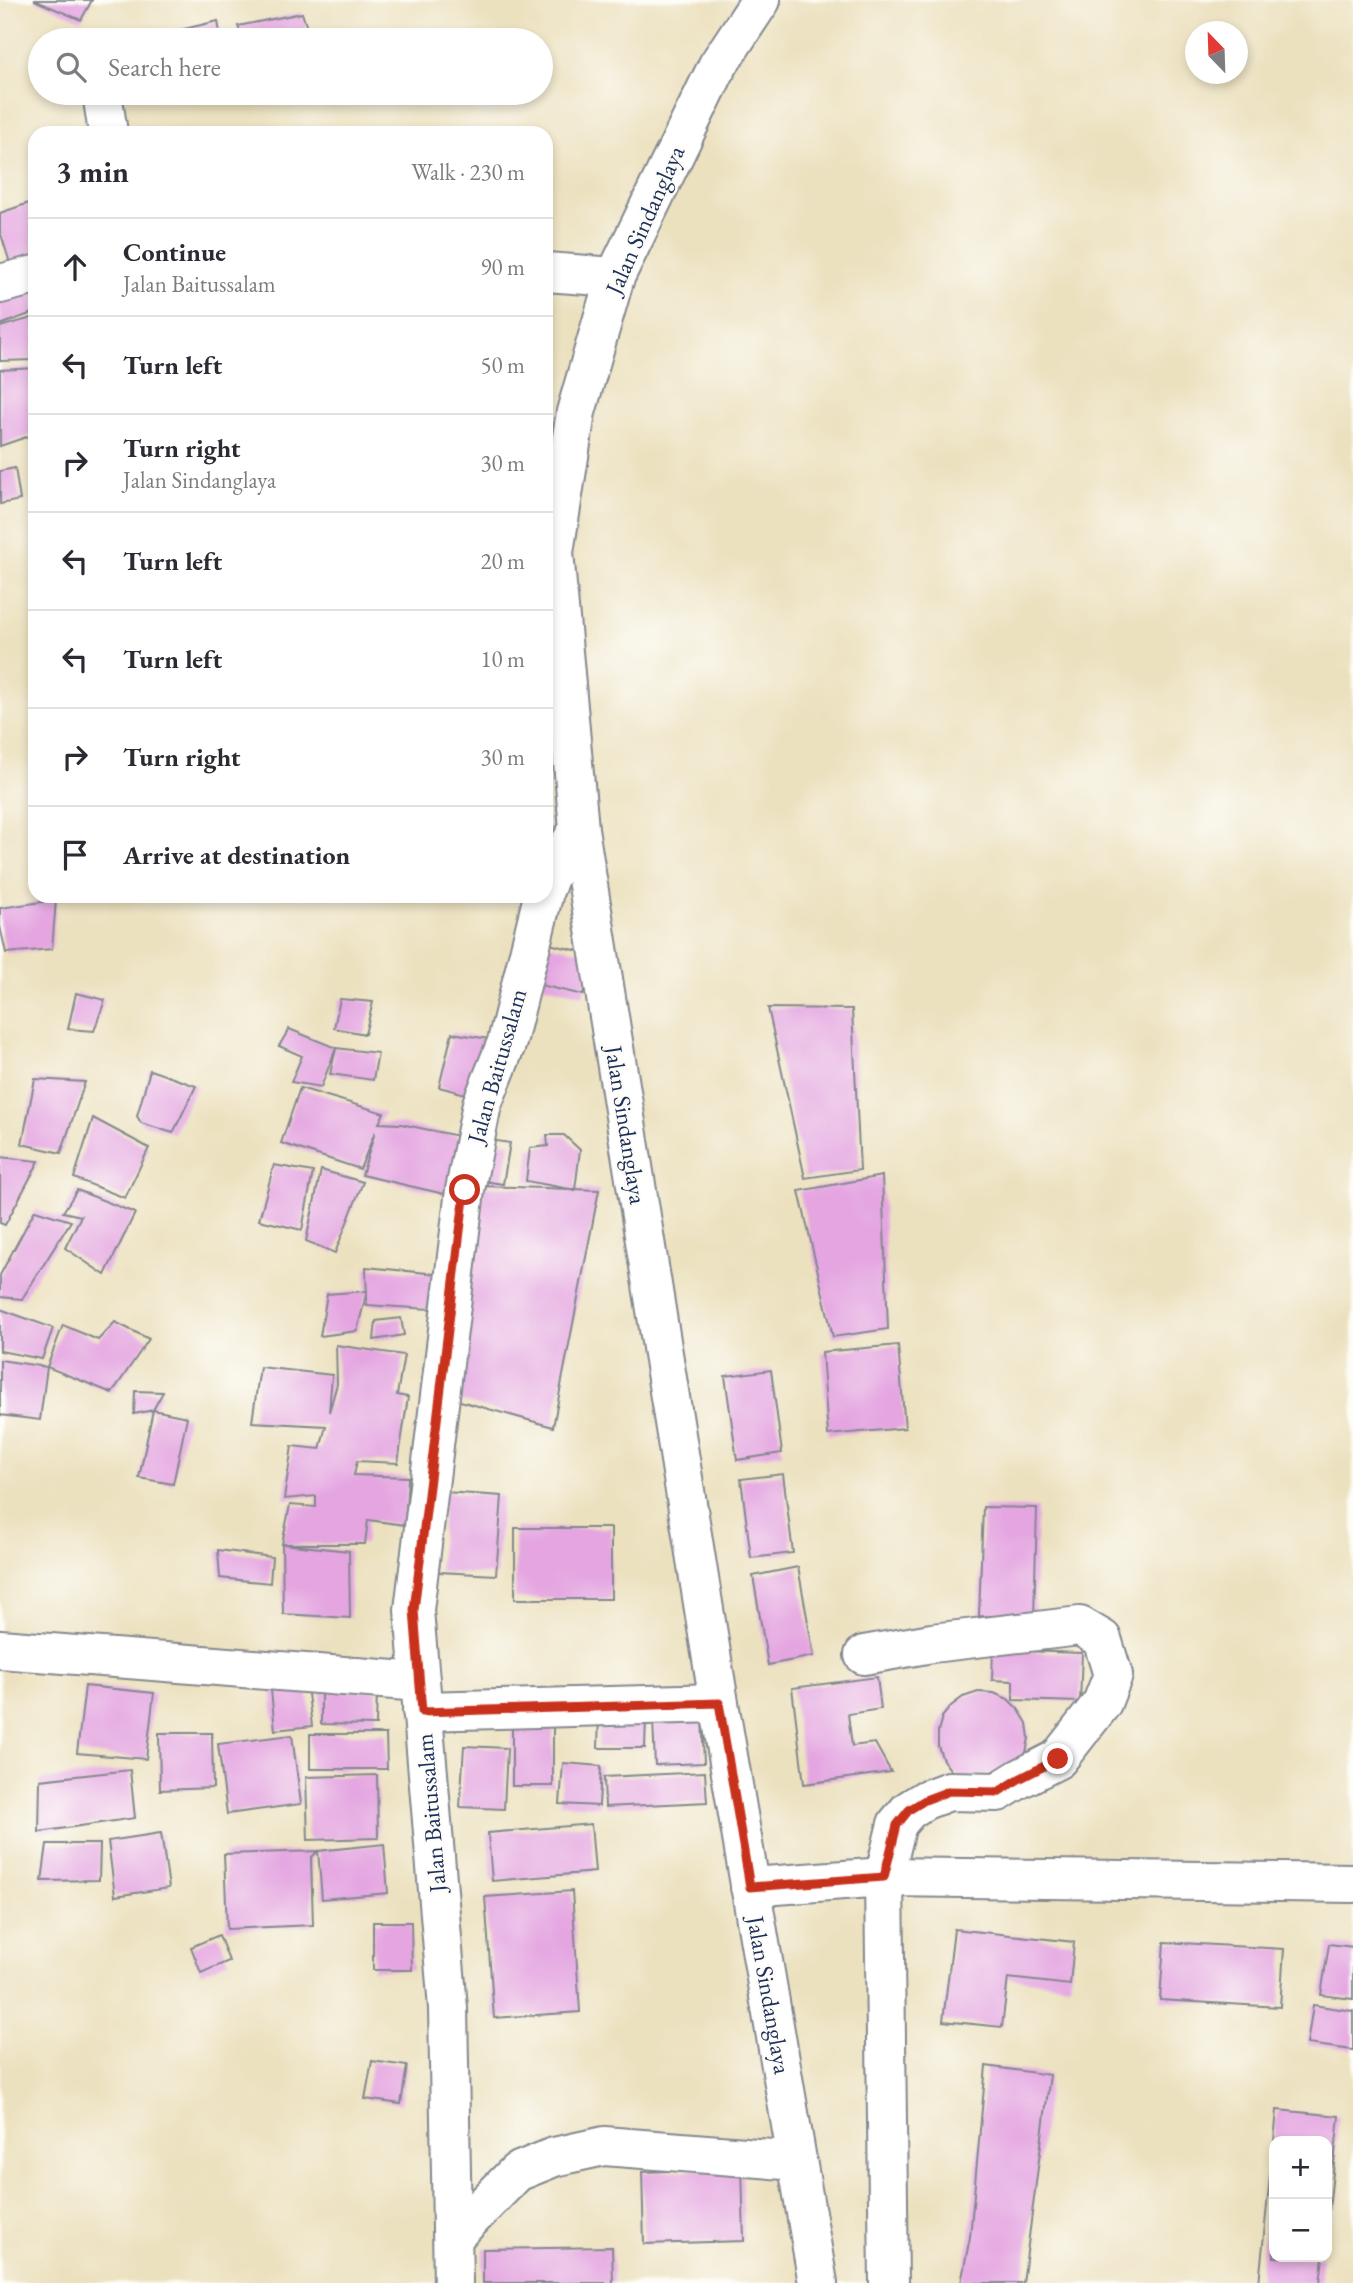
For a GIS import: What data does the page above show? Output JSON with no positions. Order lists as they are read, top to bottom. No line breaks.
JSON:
{"streets":{"street":["Jalan Sindanglaya","Jalan Baitussalam"]},"north":"top left","page":{"search":"Search here","heading":["3 min","Walk · 230 m"],"list":[["Continue","Jalan Baitussalam","90 m"],["Turn left","50 m"],["Turn right","Jalan Sindanglaya","30 m"],["Turn left","20 m"],["Turn left","10 m"],["Turn right","30 m"],"Arrive at destination"],"map_buttons":["+","−"]}}
